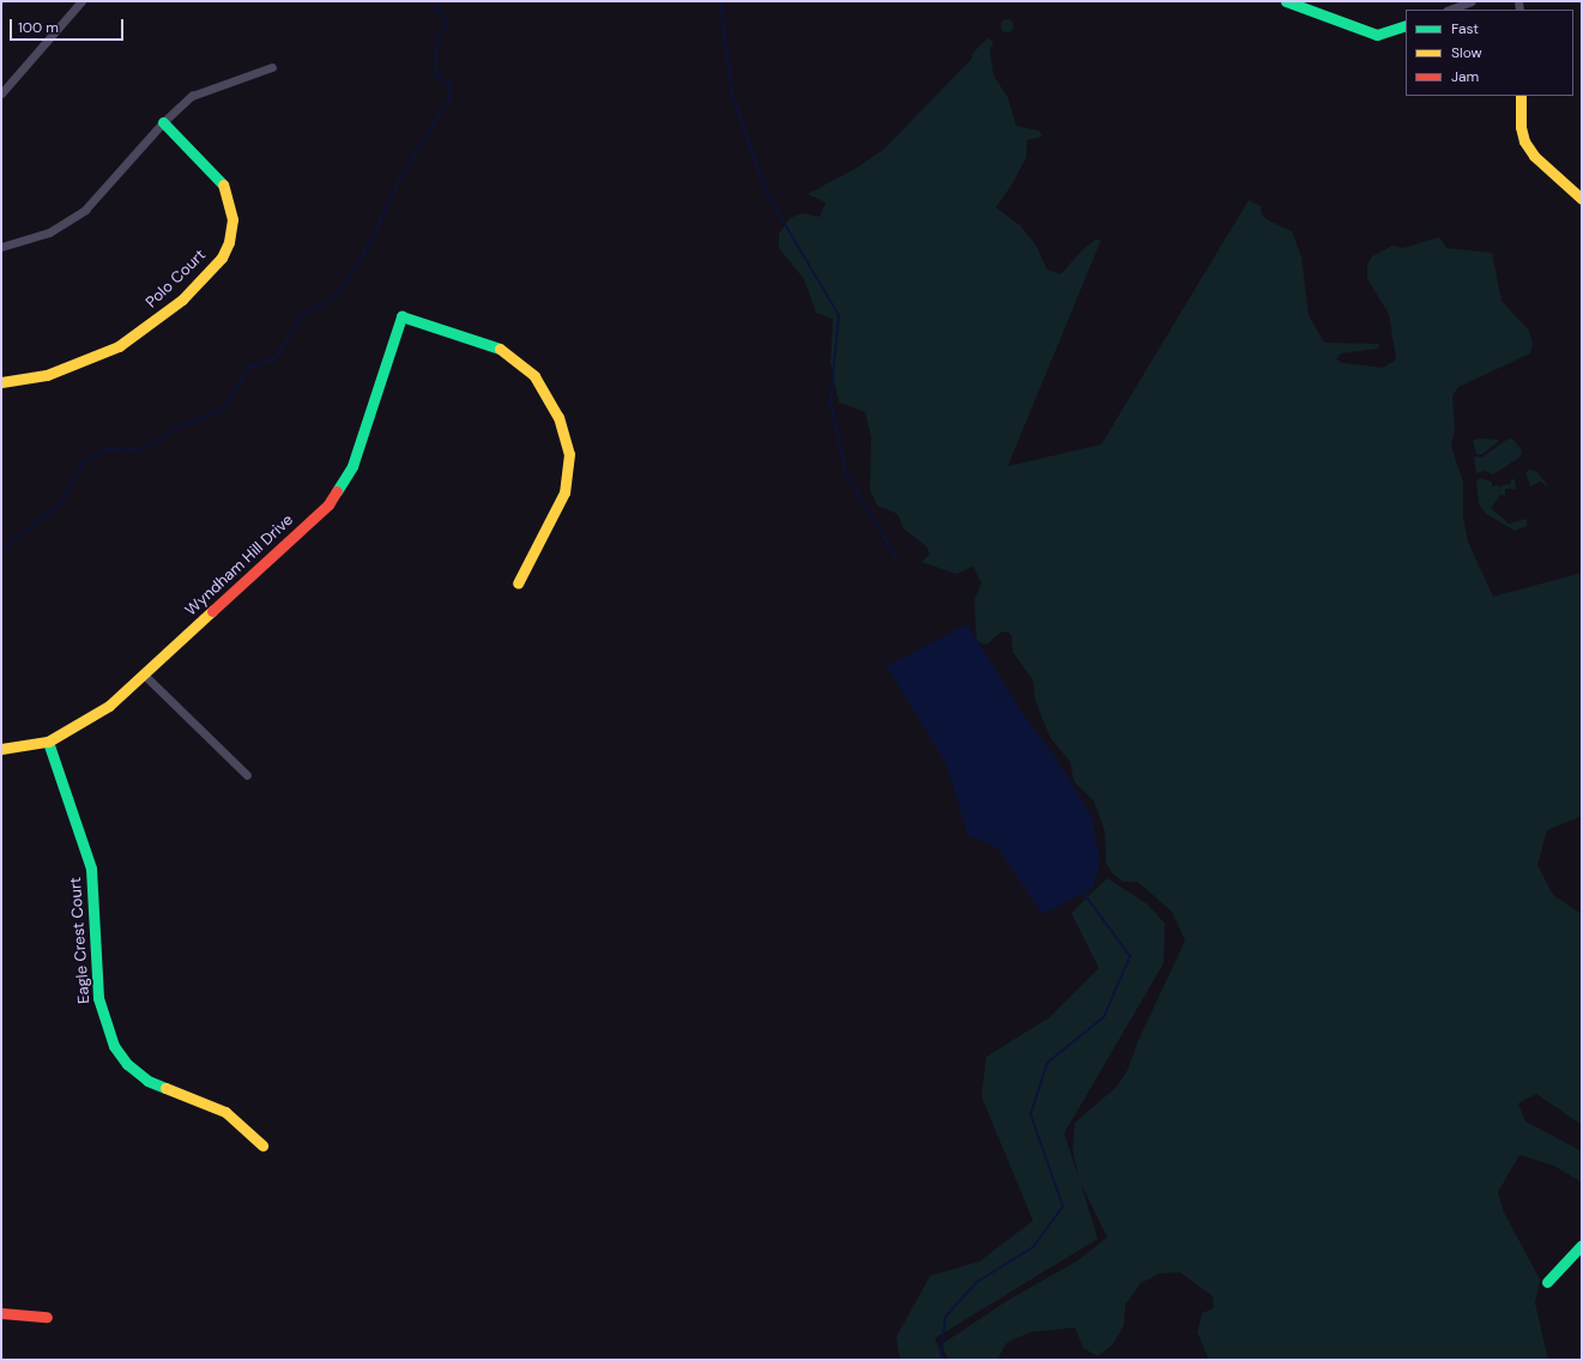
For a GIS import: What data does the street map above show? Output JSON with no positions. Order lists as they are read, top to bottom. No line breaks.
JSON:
{"streets":{"street":["Polo Court","Wyndham Hill Drive","Eagle Crest Court"]},"crossings":[["Wyndham Hill Drive","Eagle Crest Court"]],"legend":["Fast","Slow","Jam"],"scale_bar":"100 m"}
